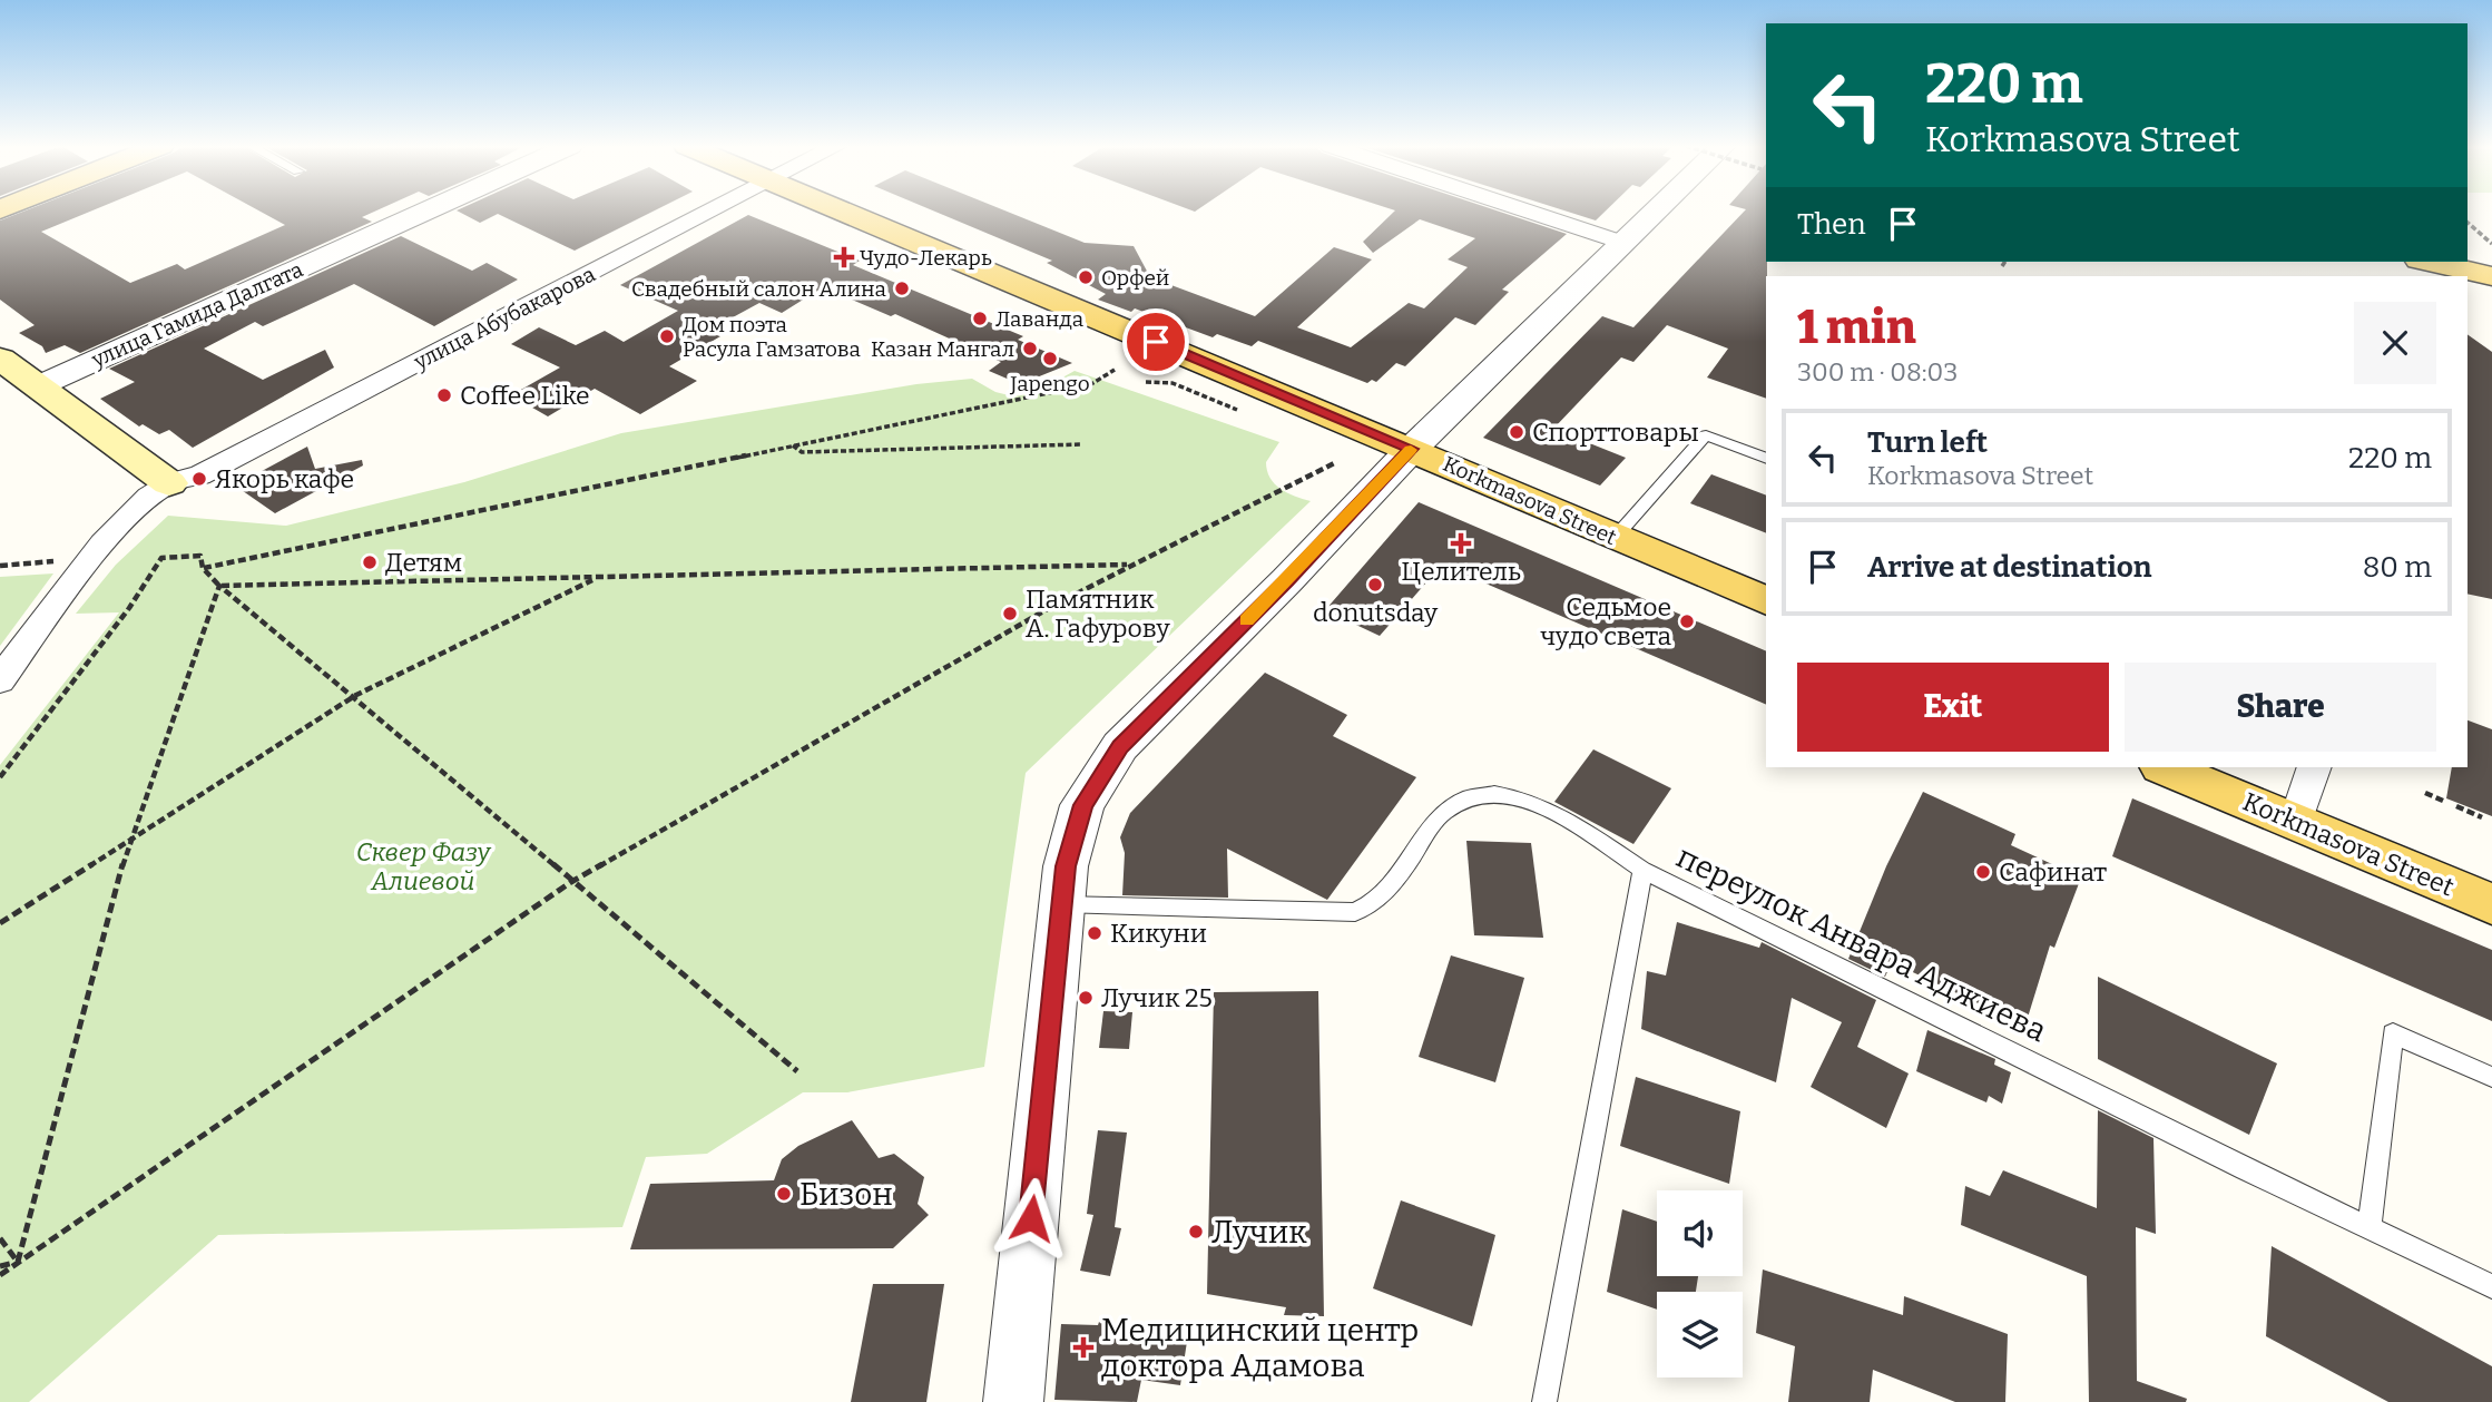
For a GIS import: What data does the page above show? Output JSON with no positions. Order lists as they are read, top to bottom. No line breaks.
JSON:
{"streets":{"main road":["Korkmasova Street"],"street":["улица Гамида Далгата","улица Абубакарова"],"lane":["переулок Анвара Аджиева"]},"parks":["Сквер Фазу Алиевой"],"places":{"health":["Чудо-Лекарь","Целитель","Медицинский центр доктора Адамова"],"other":["Орфей","Свадебный салон Алина","Лаванда","Дом поэта Расула Гамзатова","Казан Мангал","Japengo","Coffee Like","Спорттовары","Якорь кафе","Детям","donutsday","Памятник А. Гафурову","Седьмое чудо света","Сафинат","Кикуни","Лучик 25","Бизон","Лучик"]},"page":{"turn":["220 m","Korkmasova Street"],"then":"Then","heading":["1 min","300 m · 08:03"],"list":[{"name":"Turn left","note":"Korkmasova Street","value":"220 m"},{"name":"Arrive at destination","value":"80 m"}],"buttons":["Exit","Share"]}}
